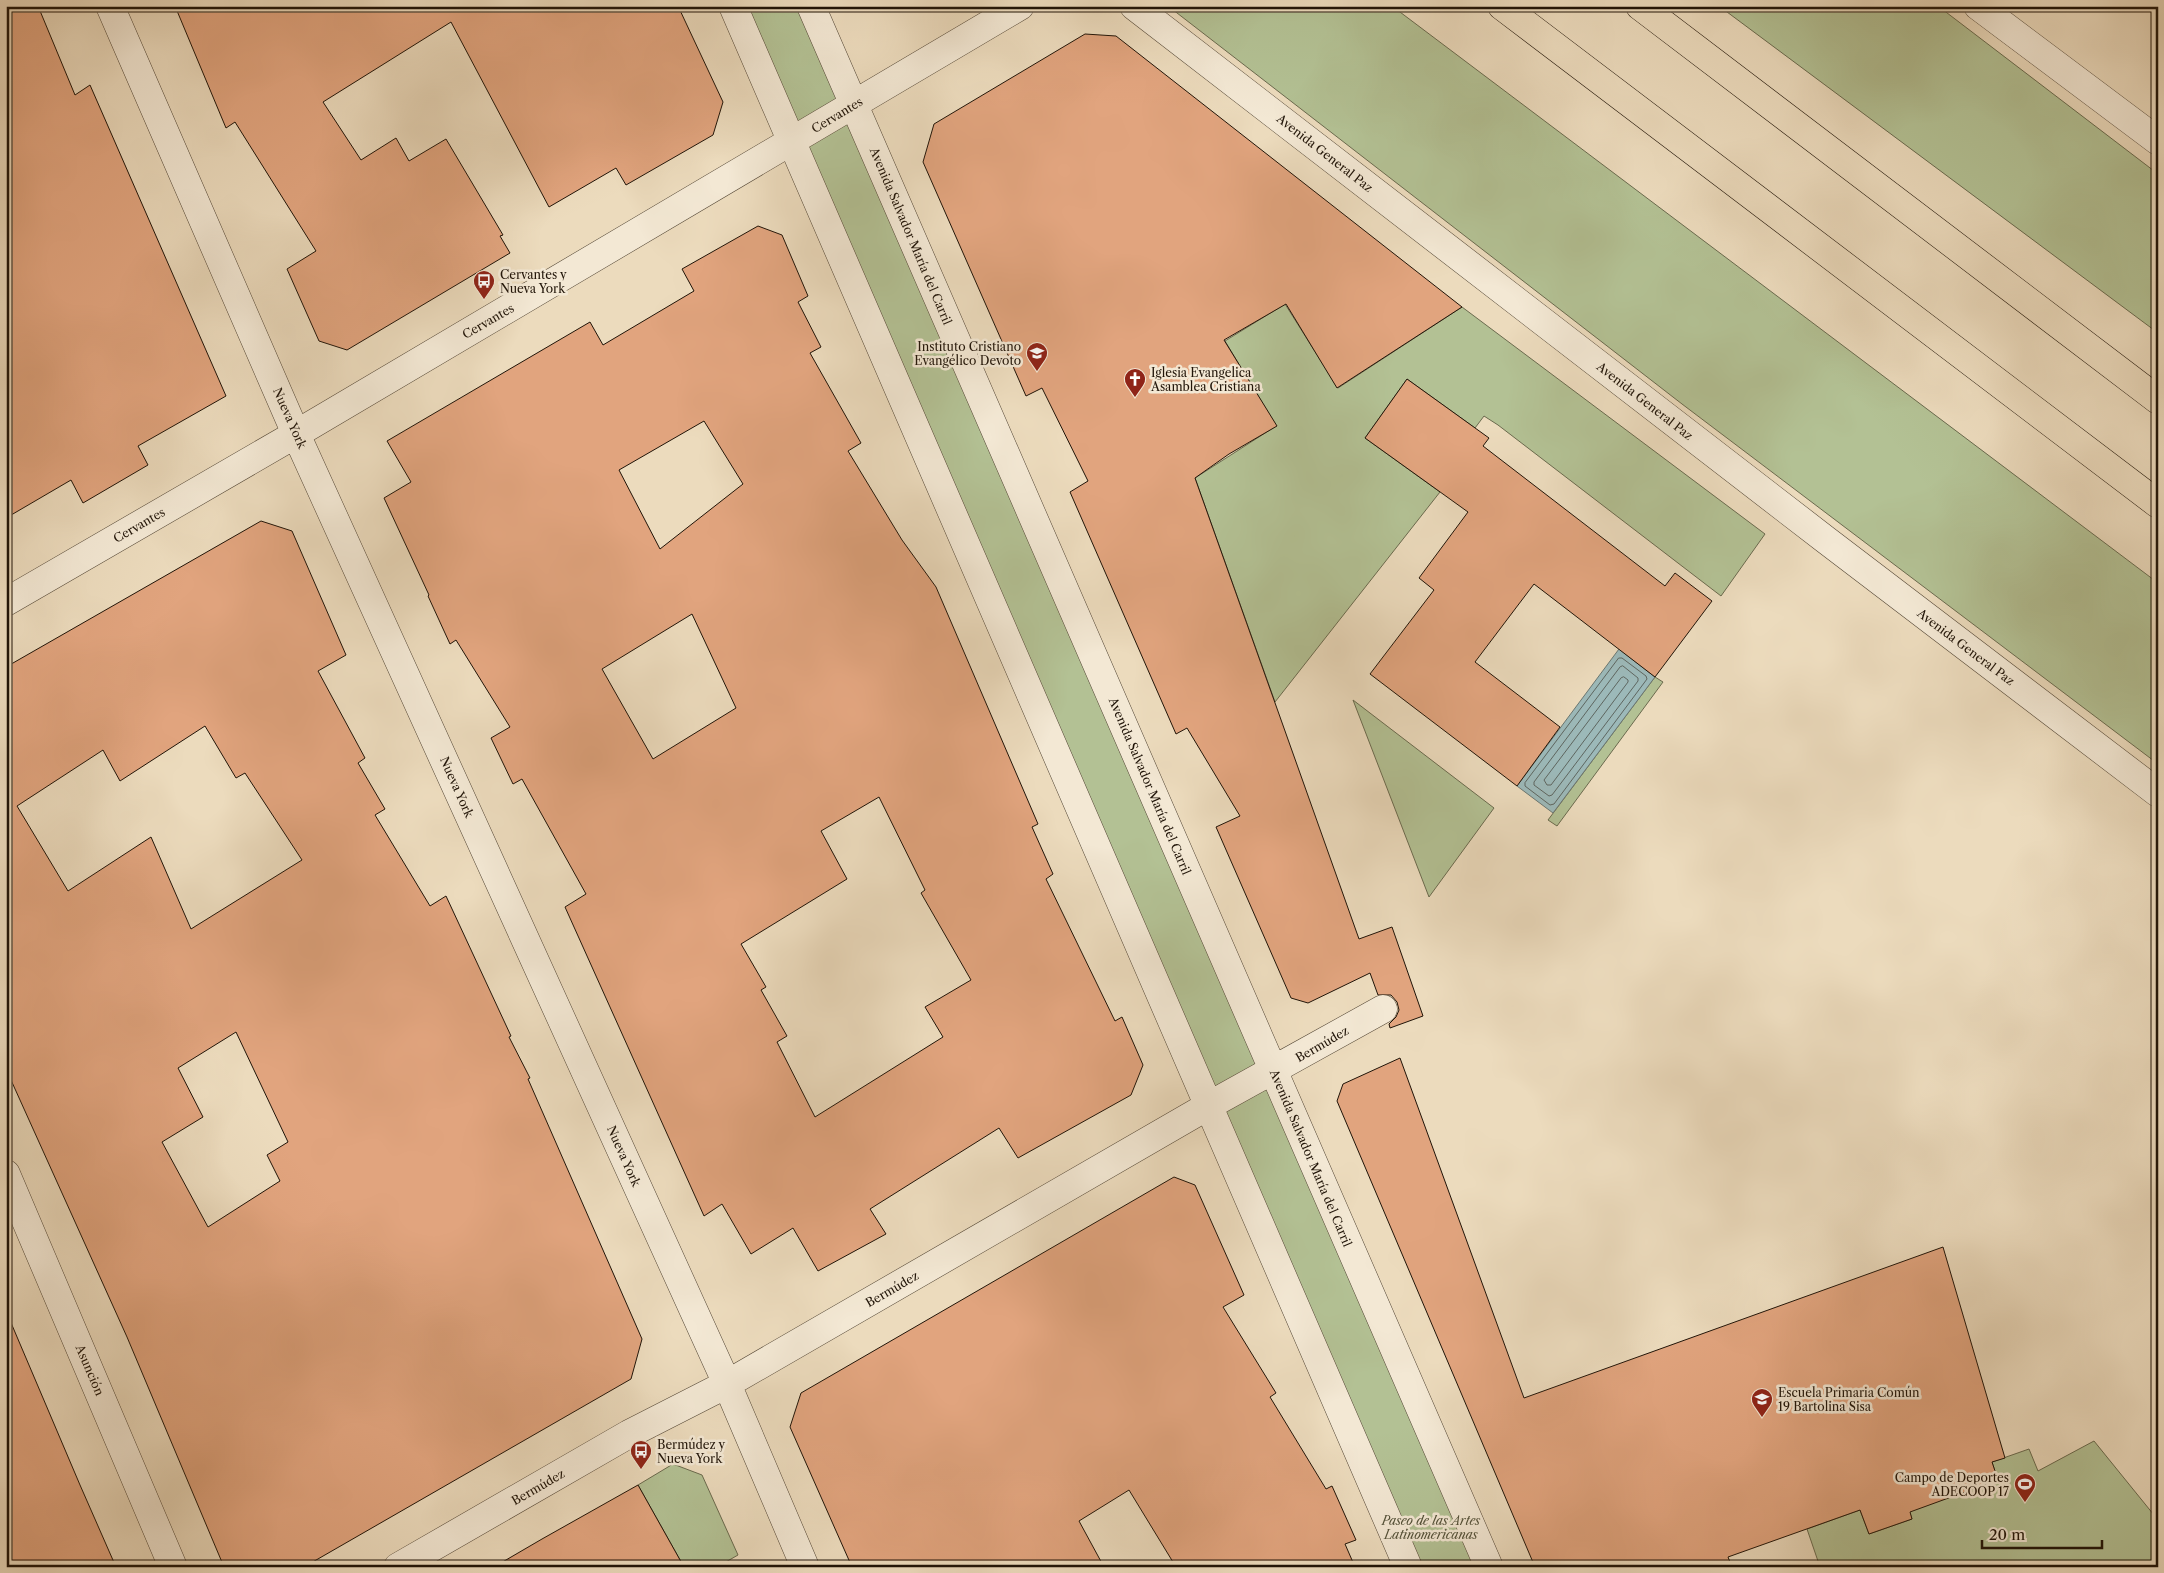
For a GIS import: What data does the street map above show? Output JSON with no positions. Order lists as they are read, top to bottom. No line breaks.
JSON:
{"streets":{"street":["Cervantes","Avenida General Paz","Avenida Salvador María del Carril","Nueva York","Bermúdez","Asunción"]},"crossings":[["Cervantes","Avenida Salvador María del Carril"],["Cervantes","Nueva York"],["Avenida Salvador María del Carril","Bermúdez"],["Nueva York","Bermúdez"]],"parks":["Paseo de las Artes Latinomericanas"],"places":{"bus stop":["Cervantes y Nueva York","Bermúdez y Nueva York"],"school or university":["Instituto Cristiano Evangélico Devoto","Escuela Primaria Común 19 Bartolina Sisa"],"church":["Iglesia Evangelica Asamblea Cristiana"],"sports":["Campo de Deportes ADECOOP 17"]},"scale_bar":"20 m"}
